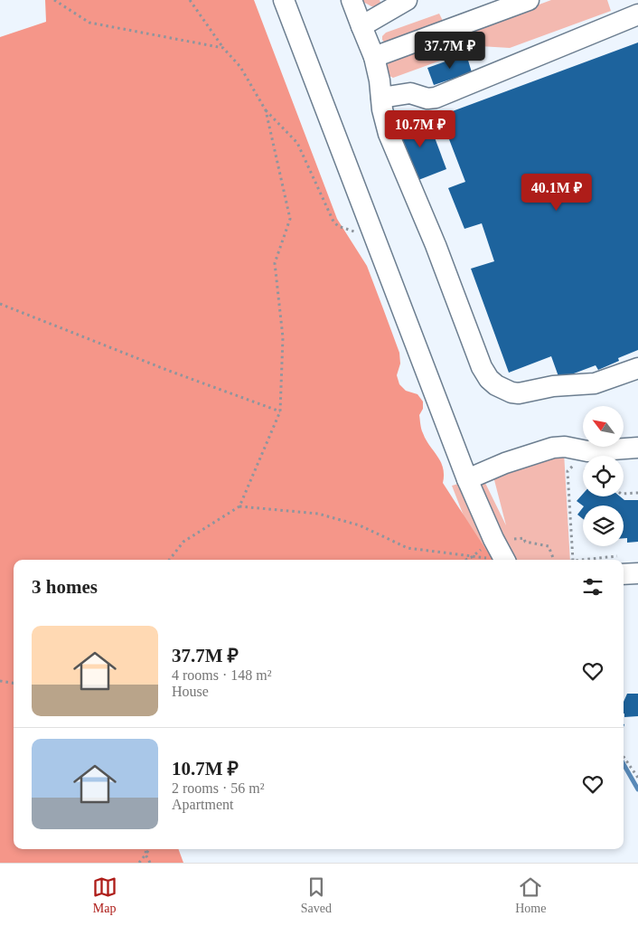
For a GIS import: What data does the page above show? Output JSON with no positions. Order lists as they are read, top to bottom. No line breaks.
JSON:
{"north":"top left","page":{"price":["37.7M ₽","10.7M ₽","40.1M ₽"],"heading":"3 homes","list":[{"name":"37.7M ₽","note":"4 rooms · 148 m² · House"},{"name":"10.7M ₽","note":"2 rooms · 56 m² · Apartment"}],"tabs":["Map","Saved","Home"]}}
